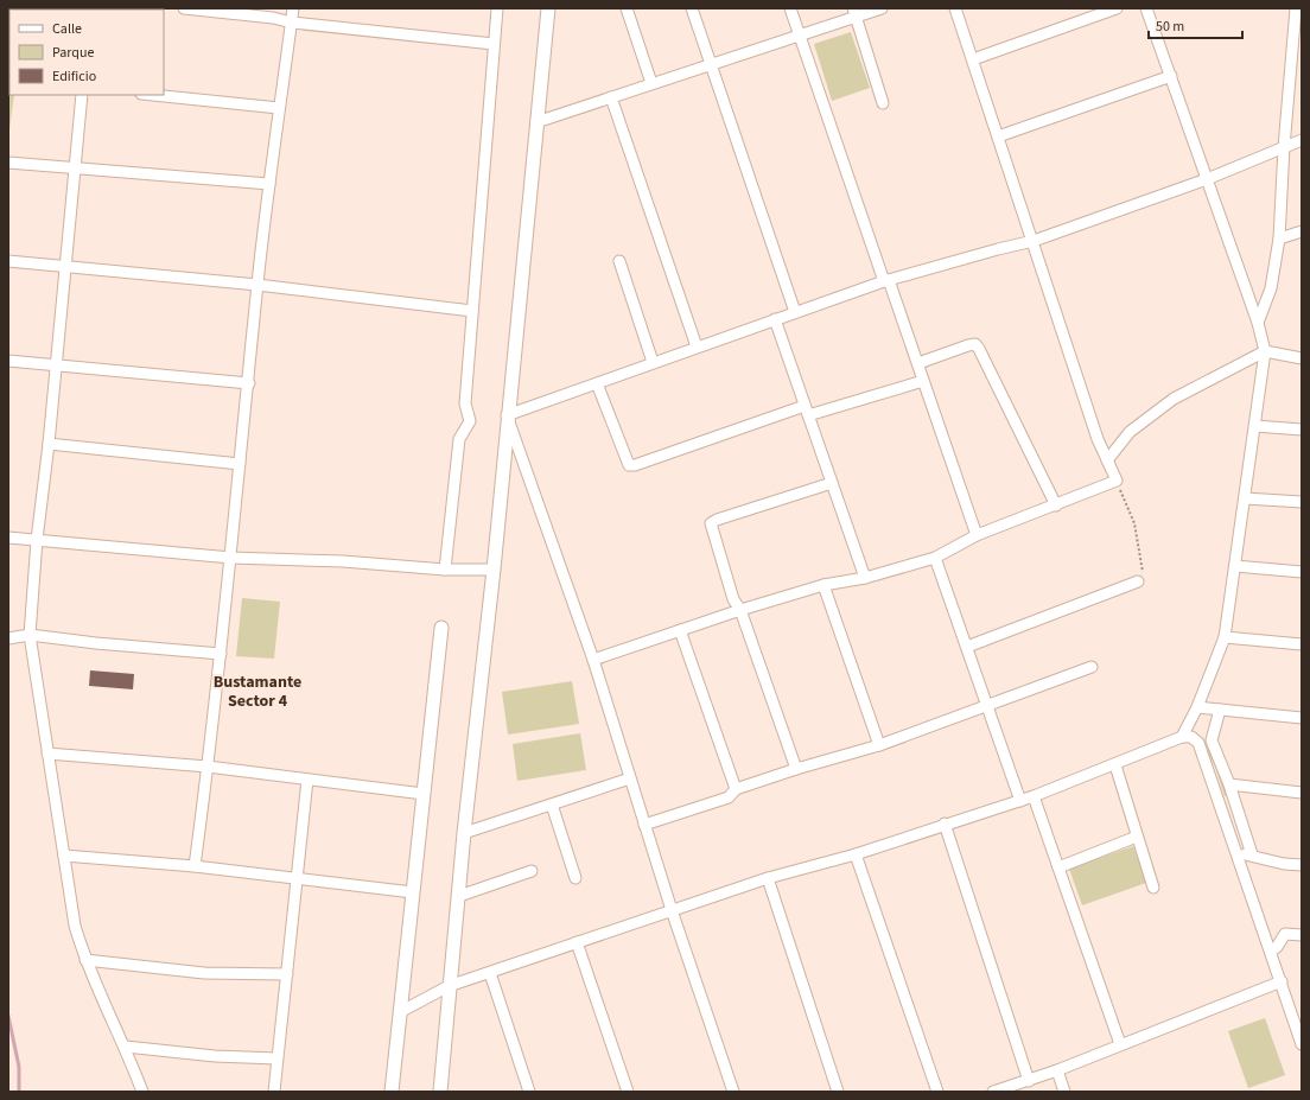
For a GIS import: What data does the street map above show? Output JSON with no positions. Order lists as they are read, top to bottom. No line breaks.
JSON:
{"districts":["Bustamante Sector 4"],"legend":["Calle","Parque","Edificio"],"scale_bar":"50 m"}
